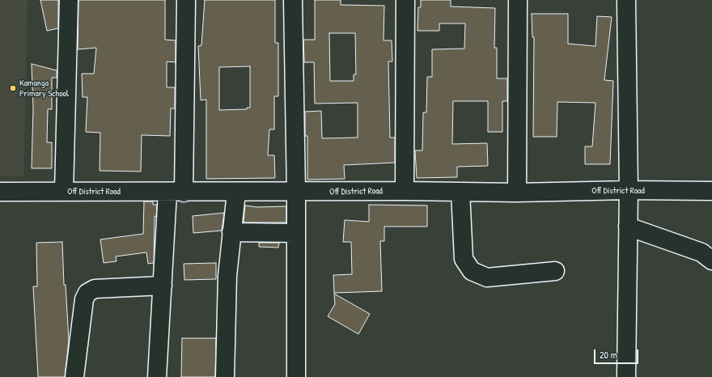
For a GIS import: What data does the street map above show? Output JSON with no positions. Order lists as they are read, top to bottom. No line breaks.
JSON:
{"streets":{"street":["Off District Road"]},"places":["Kamanga Primary School"],"scale_bar":"20 m"}
